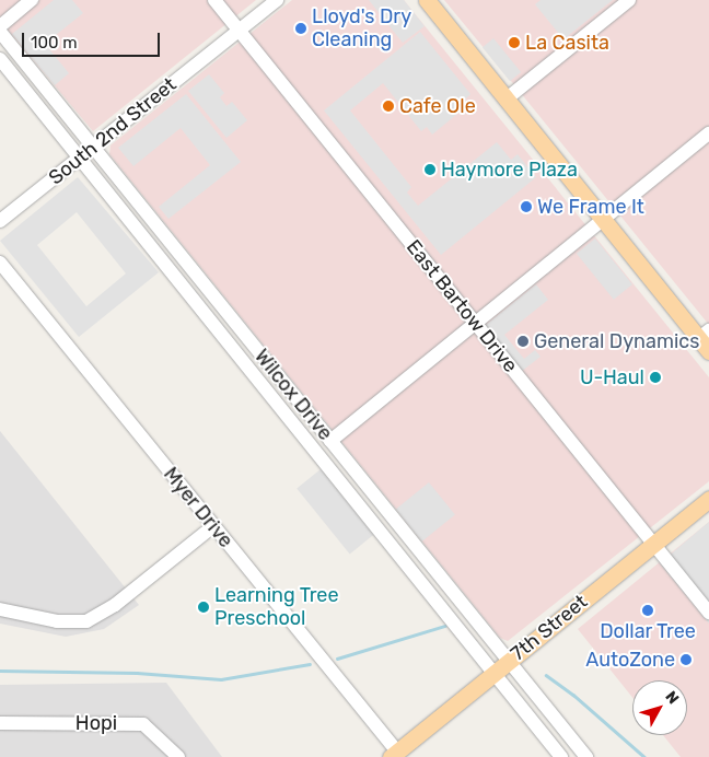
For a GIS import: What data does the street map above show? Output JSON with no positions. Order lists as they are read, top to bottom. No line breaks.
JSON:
{"streets":{"main road":["7th Street"],"street":["South 2nd Street","East Bartow Drive","Wilcox Drive","Myer Drive","Hopi"]},"crossings":[["South 2nd Street","East Bartow Drive"],["South 2nd Street","Wilcox Drive"],["East Bartow Drive","7th Street"],["Wilcox Drive","7th Street"],["Myer Drive","7th Street"]],"places":["Lloyd's Dry Cleaning","La Casita","Cafe Ole","Haymore Plaza","We Frame It","General Dynamics","U-Haul","Learning Tree Preschool","Dollar Tree","AutoZone"],"scale_bar":"100 m","north":"top right"}
